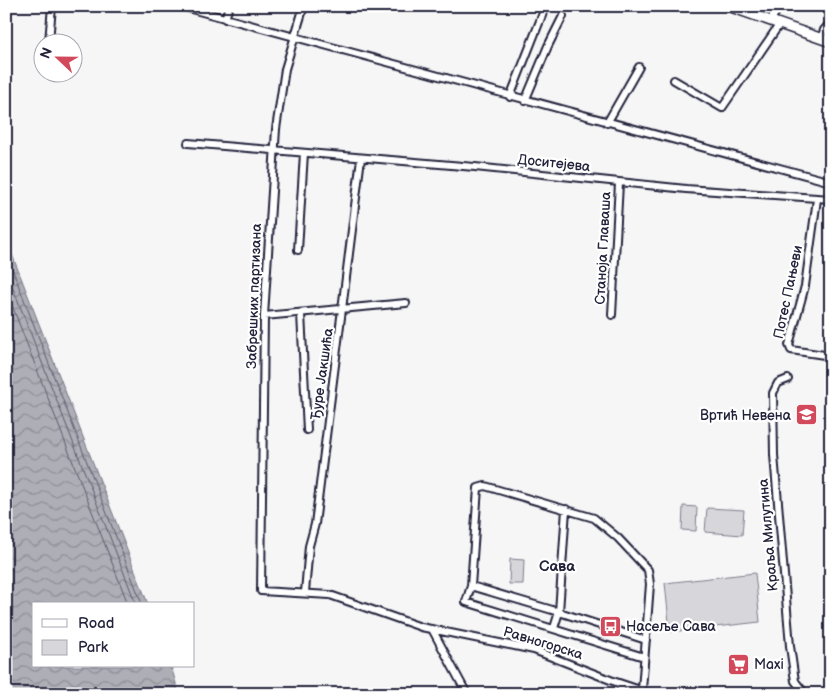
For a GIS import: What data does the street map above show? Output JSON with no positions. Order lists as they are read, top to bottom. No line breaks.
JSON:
{"streets":{"street":["Доситејева","Станоја Главаша","Потес Пањеви","Забрешких партизана","Ђуре Јакшића","Краља Милутина","Равногорска"]},"crossings":[["Доситејева","Станоја Главаша"],["Доситејева","Потес Пањеви"],["Доситејева","Забрешких партизана"],["Доситејева","Ђуре Јакшића"],["Забрешких партизана","Равногорска"],["Ђуре Јакшића","Равногорска"]],"districts":["Сава"],"places":{"school or university":["Вртић Невена"],"bus stop":["Насеље Сава"],"supermarket":["Maxi"]},"legend":["Road","Park"],"north":"left"}
